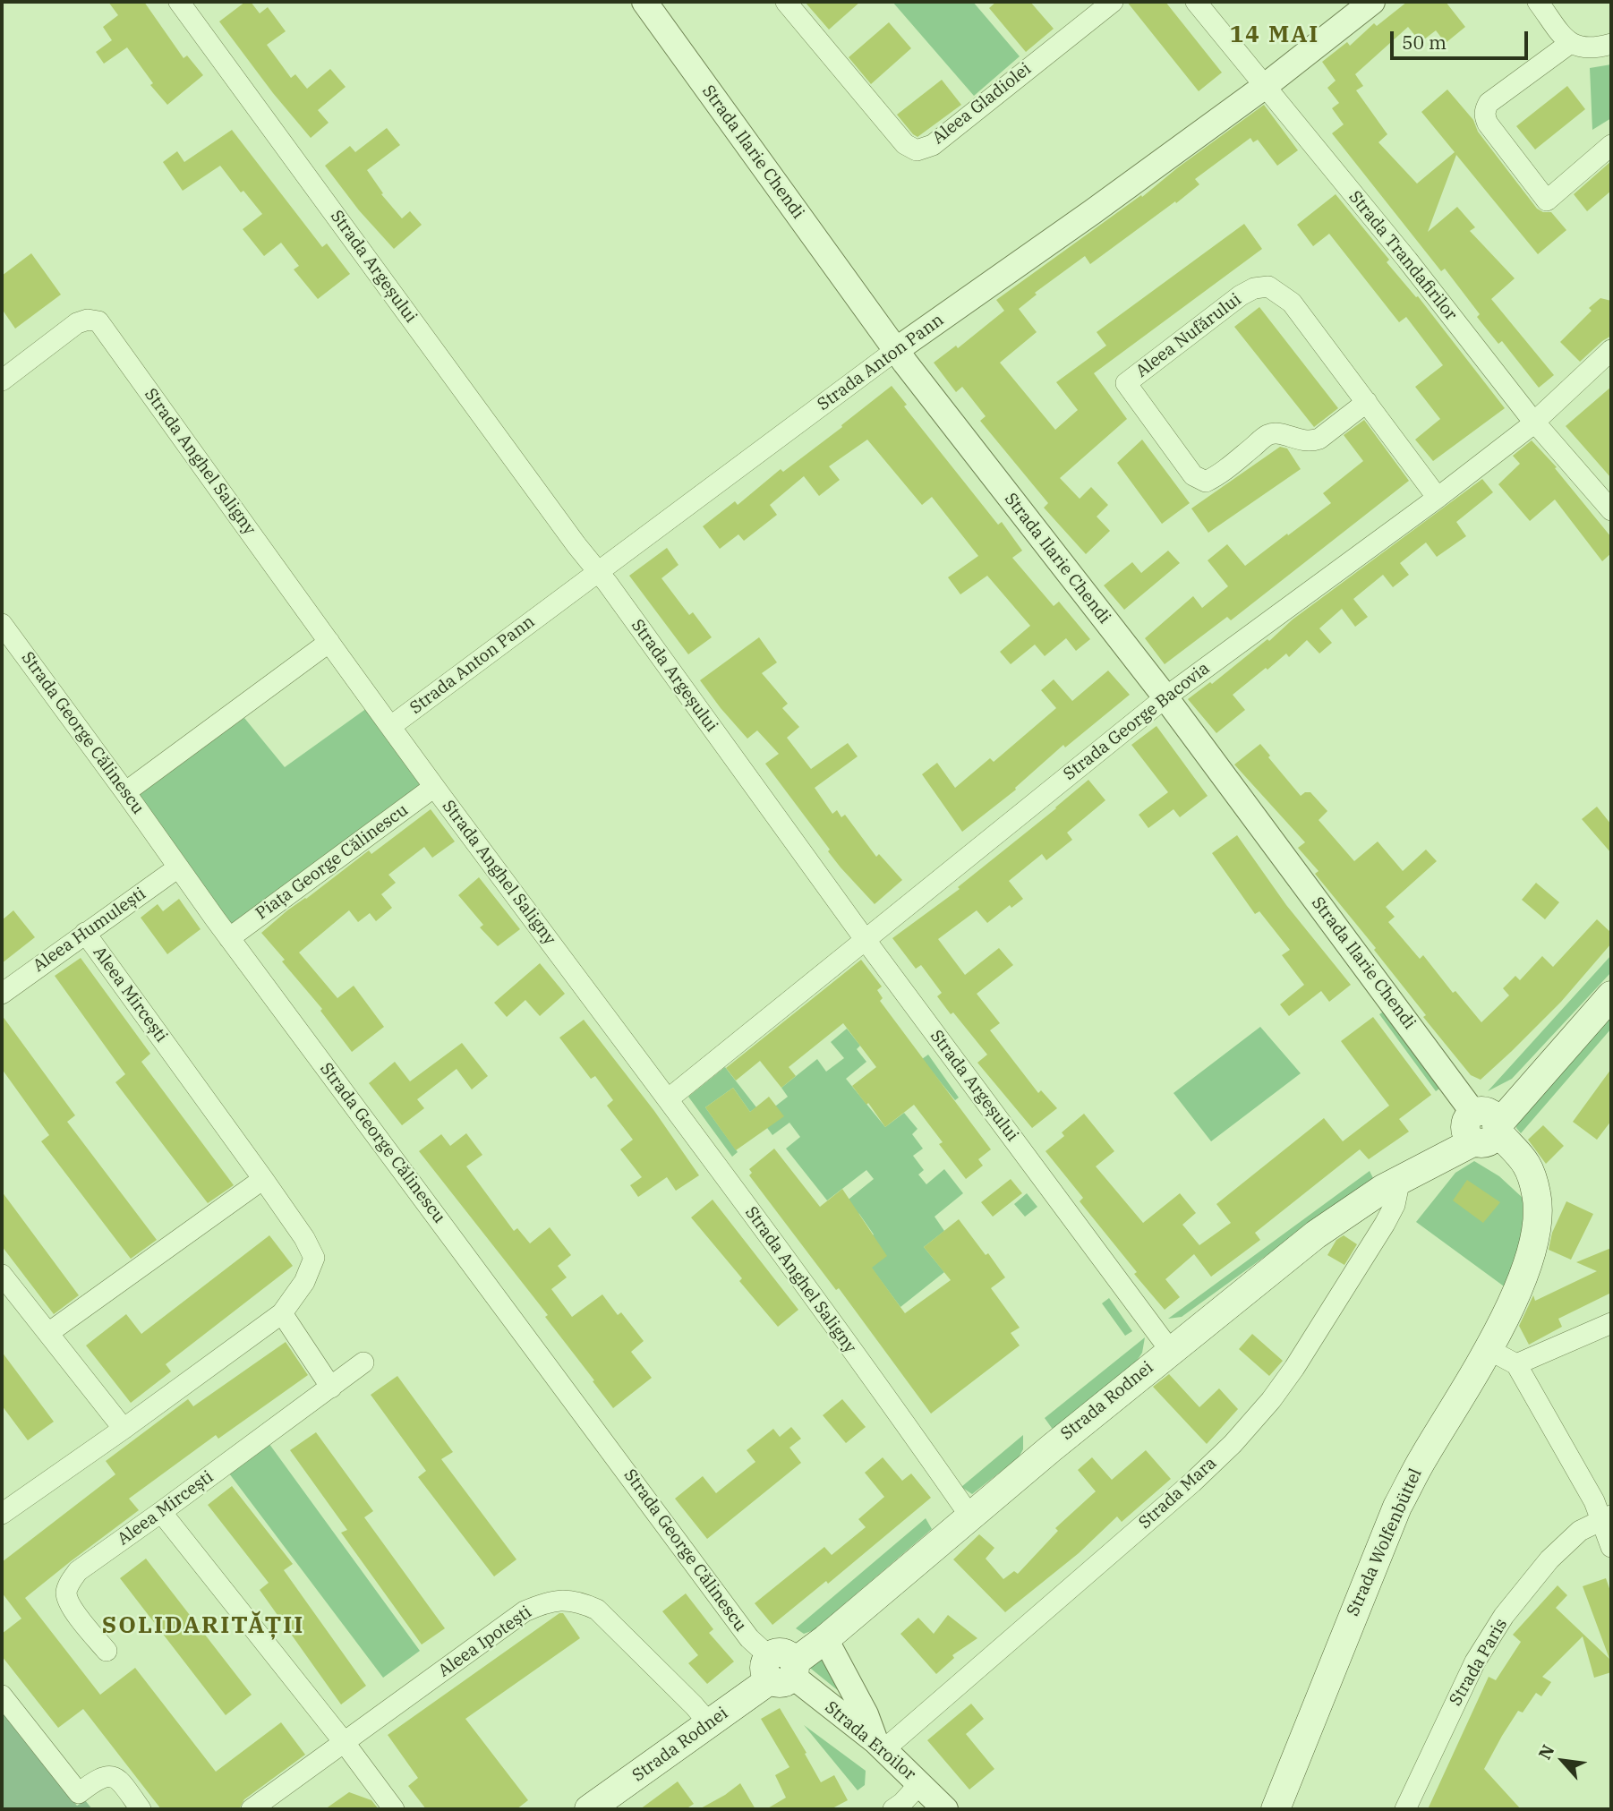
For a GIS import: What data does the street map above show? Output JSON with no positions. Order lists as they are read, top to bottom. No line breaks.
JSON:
{"streets":{"main road":["Strada Rodnei","Strada Wolfenbüttel"],"street":["Aleea Gladiolei","Strada Ilarie Chendi","Strada Trandafirilor","Strada Argeșului","Aleea Nufărului","Strada Anton Pann","Strada Anghel Saligny","Strada George Bacovia","Strada George Călinescu","Piața George Călinescu","Aleea Humulești","Aleea Mircești","Strada Mara","Aleea Ipotești","Strada Paris","Strada Eroilor"]},"crossings":[["Strada Ilarie Chendi","Strada Anton Pann"],["Strada Ilarie Chendi","Strada George Bacovia"],["Strada Ilarie Chendi","Strada Rodnei"],["Strada Ilarie Chendi","Strada Wolfenbüttel"],["Strada Trandafirilor","Strada Anton Pann"],["Strada Trandafirilor","Strada George Bacovia"],["Strada Argeșului","Strada Anton Pann"],["Strada Argeșului","Strada George Bacovia"],["Strada Argeșului","Strada Rodnei"],["Aleea Nufărului","Strada George Bacovia"],["Strada Anton Pann","Strada Anghel Saligny"],["Strada Anghel Saligny","Strada George Bacovia"],["Strada Anghel Saligny","Piața George Călinescu"],["Strada Anghel Saligny","Strada Rodnei"],["Strada George Călinescu","Piața George Călinescu"],["Strada George Călinescu","Aleea Humulești"],["Strada George Călinescu","Strada Rodnei"],["Strada George Călinescu","Strada Eroilor"],["Aleea Humulești","Aleea Mircești"],["Strada Rodnei","Strada Mara"],["Strada Rodnei","Strada Wolfenbüttel"],["Strada Rodnei","Aleea Ipotești"],["Strada Rodnei","Strada Eroilor"],["Strada Mara","Strada Eroilor"]],"districts":["14 MAI","SOLIDARITĂȚII"],"scale_bar":"50 m","north":"top left"}
